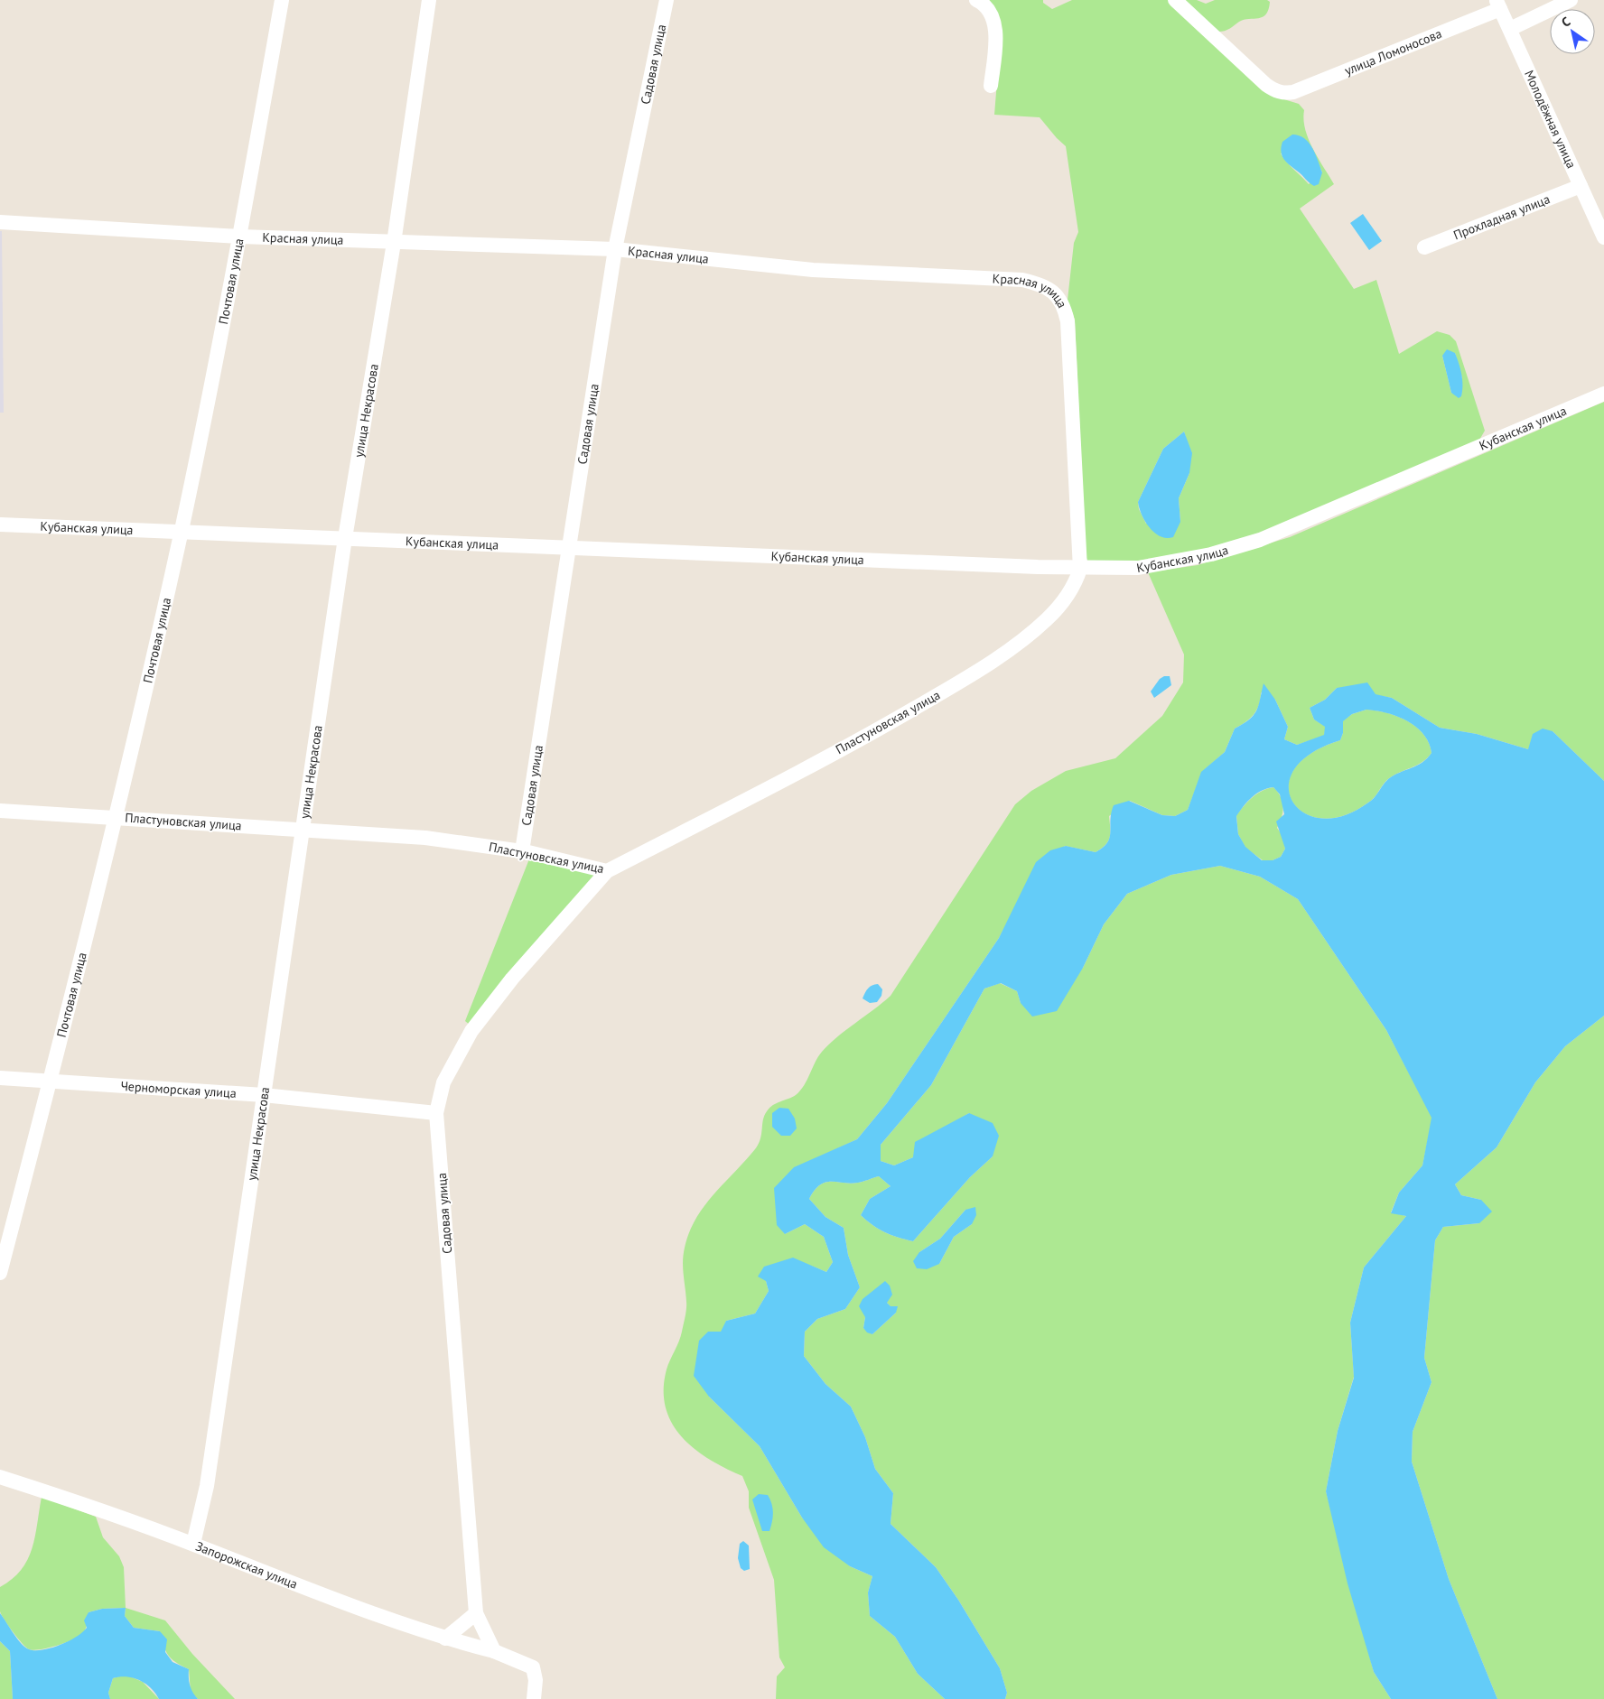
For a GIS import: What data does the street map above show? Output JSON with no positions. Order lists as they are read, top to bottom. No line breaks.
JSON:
{"streets":{"street":["улица Ломоносова","Садовая улица","Молодёжная улица","Прохладная улица","Красная улица","Почтовая улица","улица Некрасова","Кубанская улица","Пластуновская улица","Черноморская улица","Запорожская улица"]},"crossings":[["улица Ломоносова","Молодёжная улица"],["Садовая улица","Красная улица"],["Садовая улица","Кубанская улица"],["Садовая улица","Пластуновская улица"],["Садовая улица","Черноморская улица"],["Садовая улица","Запорожская улица"],["Молодёжная улица","Прохладная улица"],["Красная улица","Почтовая улица"],["Красная улица","улица Некрасова"],["Красная улица","Кубанская улица"],["Красная улица","Пластуновская улица"],["Почтовая улица","Кубанская улица"],["Почтовая улица","Пластуновская улица"],["Почтовая улица","Черноморская улица"],["улица Некрасова","Кубанская улица"],["улица Некрасова","Пластуновская улица"],["улица Некрасова","Черноморская улица"],["улица Некрасова","Запорожская улица"],["Кубанская улица","Пластуновская улица"]],"north":"top left"}
